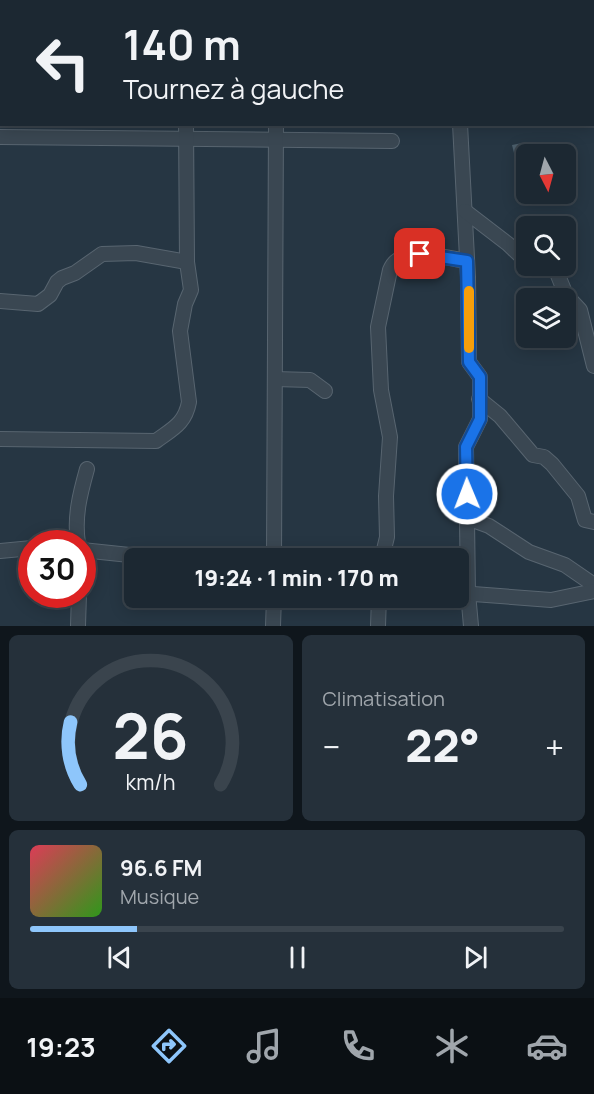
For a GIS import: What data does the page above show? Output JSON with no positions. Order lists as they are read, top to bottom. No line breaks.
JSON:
{"north":"bottom","page":{"turn":["140 m","Tournez à gauche"],"limit":"30","trip":"19:24 · 1 min · 170 m","tile":"Climatisation","heat":["−","22°","+"],"song":["96.6 FM","Musique"],"tabs":"19:23","gauge":["26","km/h"]}}
